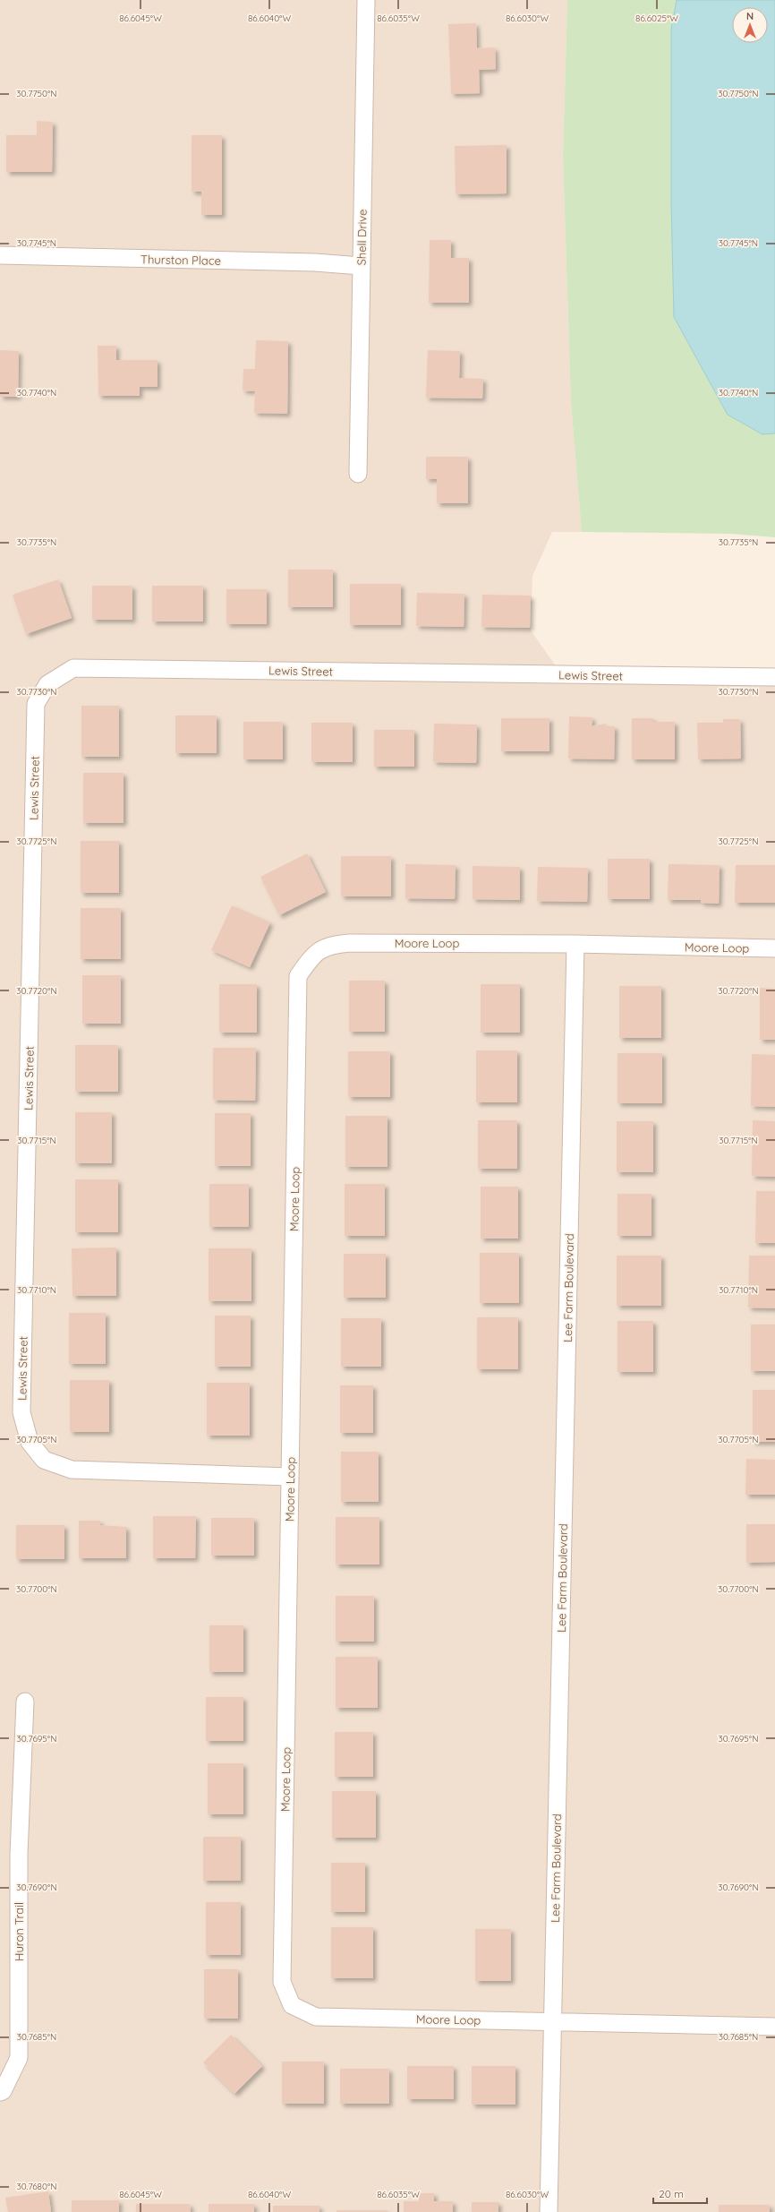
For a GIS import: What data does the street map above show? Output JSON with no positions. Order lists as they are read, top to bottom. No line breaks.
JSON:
{"streets":{"street":["Shell Drive","Thurston Place","Lewis Street","Moore Loop","Lee Farm Boulevard","Huron Trail"]},"crossings":[["Shell Drive","Thurston Place"],["Lewis Street","Moore Loop"],["Moore Loop","Lee Farm Boulevard"]],"scale_bar":"20 m","north":"top","coordinates":["86.6045°W","86.6040°W","86.6035°W","86.6030°W","86.6025°W","30.7750°N","30.7745°N","30.7740°N","30.7735°N","30.7730°N","30.7725°N","30.7720°N","30.7715°N","30.7710°N","30.7705°N","30.7700°N","30.7695°N","30.7690°N","30.7685°N","30.7680°N"]}
